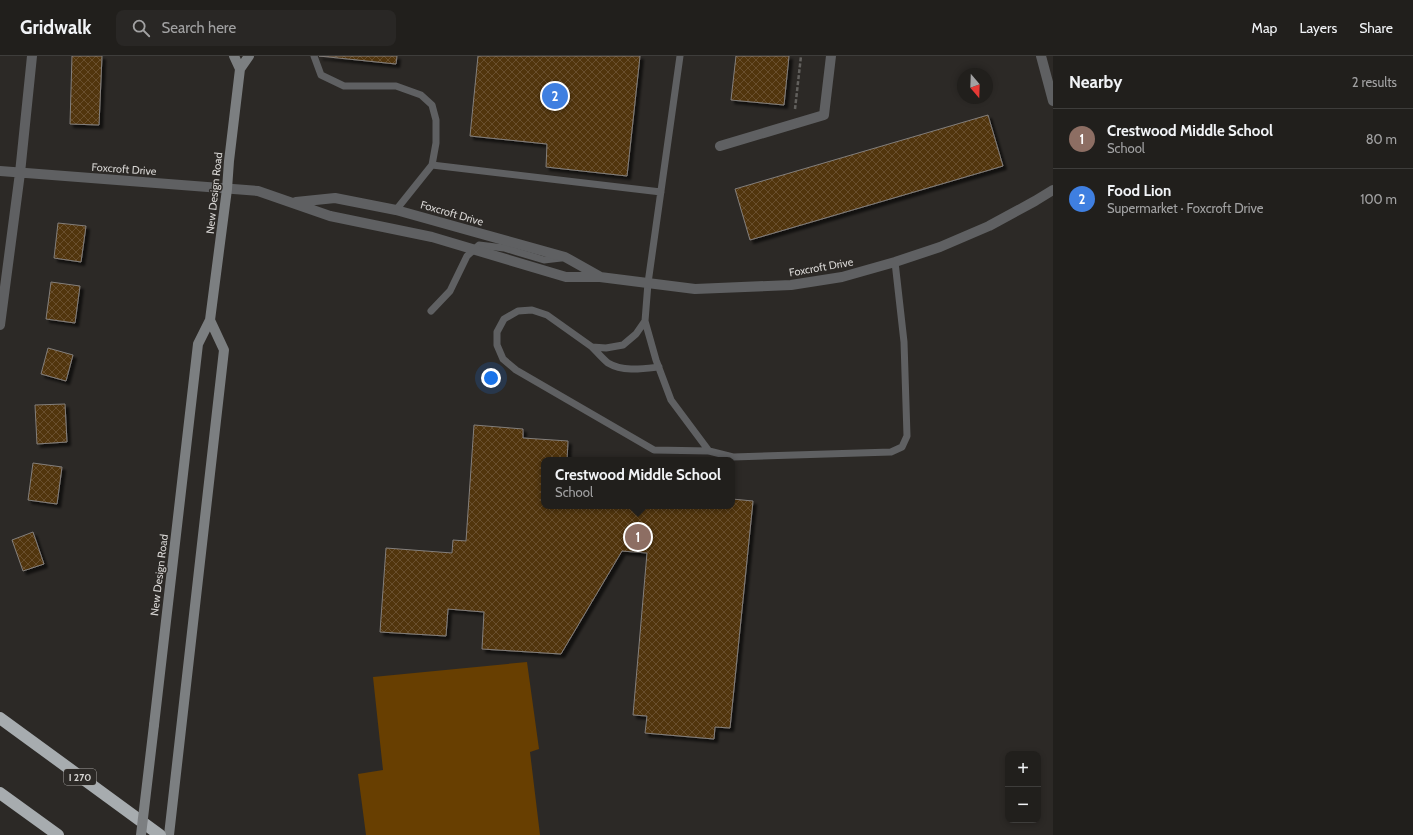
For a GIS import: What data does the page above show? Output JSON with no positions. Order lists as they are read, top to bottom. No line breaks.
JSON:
{"streets":{"highway":["I 270"],"main road":["New Design Road"],"street":["Foxcroft Drive"]},"crossings":[["Foxcroft Drive","New Design Road"]],"north":"bottom","page":{"header":"Gridwalk","search":"Search here","nav":["Map","Layers","Share"],"heading":["Nearby","2 results"],"pins":["2","1"],"list":[{"mark":"1","name":"Crestwood Middle School","note":"School","value":"80 m"},{"mark":"2","name":"Food Lion","note":"Supermarket · Foxcroft Drive","value":"100 m"}],"popup":["Crestwood Middle School","School"],"map_buttons":["+","−"]}}
